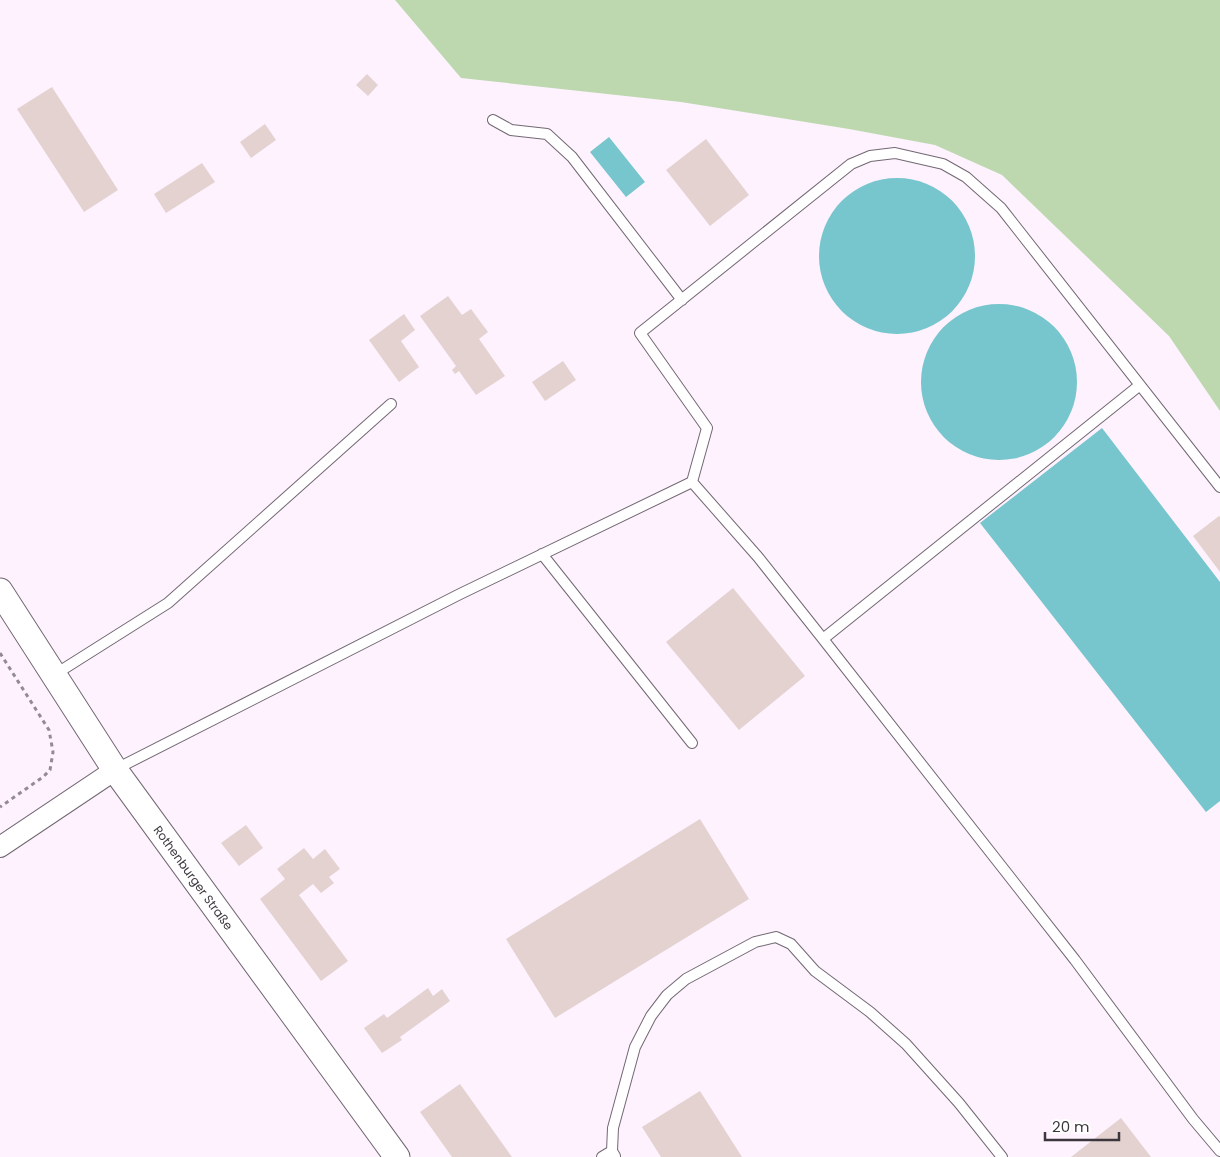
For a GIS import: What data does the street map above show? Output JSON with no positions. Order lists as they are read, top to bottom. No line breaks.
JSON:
{"streets":{"street":["Rothenburger Straße"]},"scale_bar":"20 m"}
